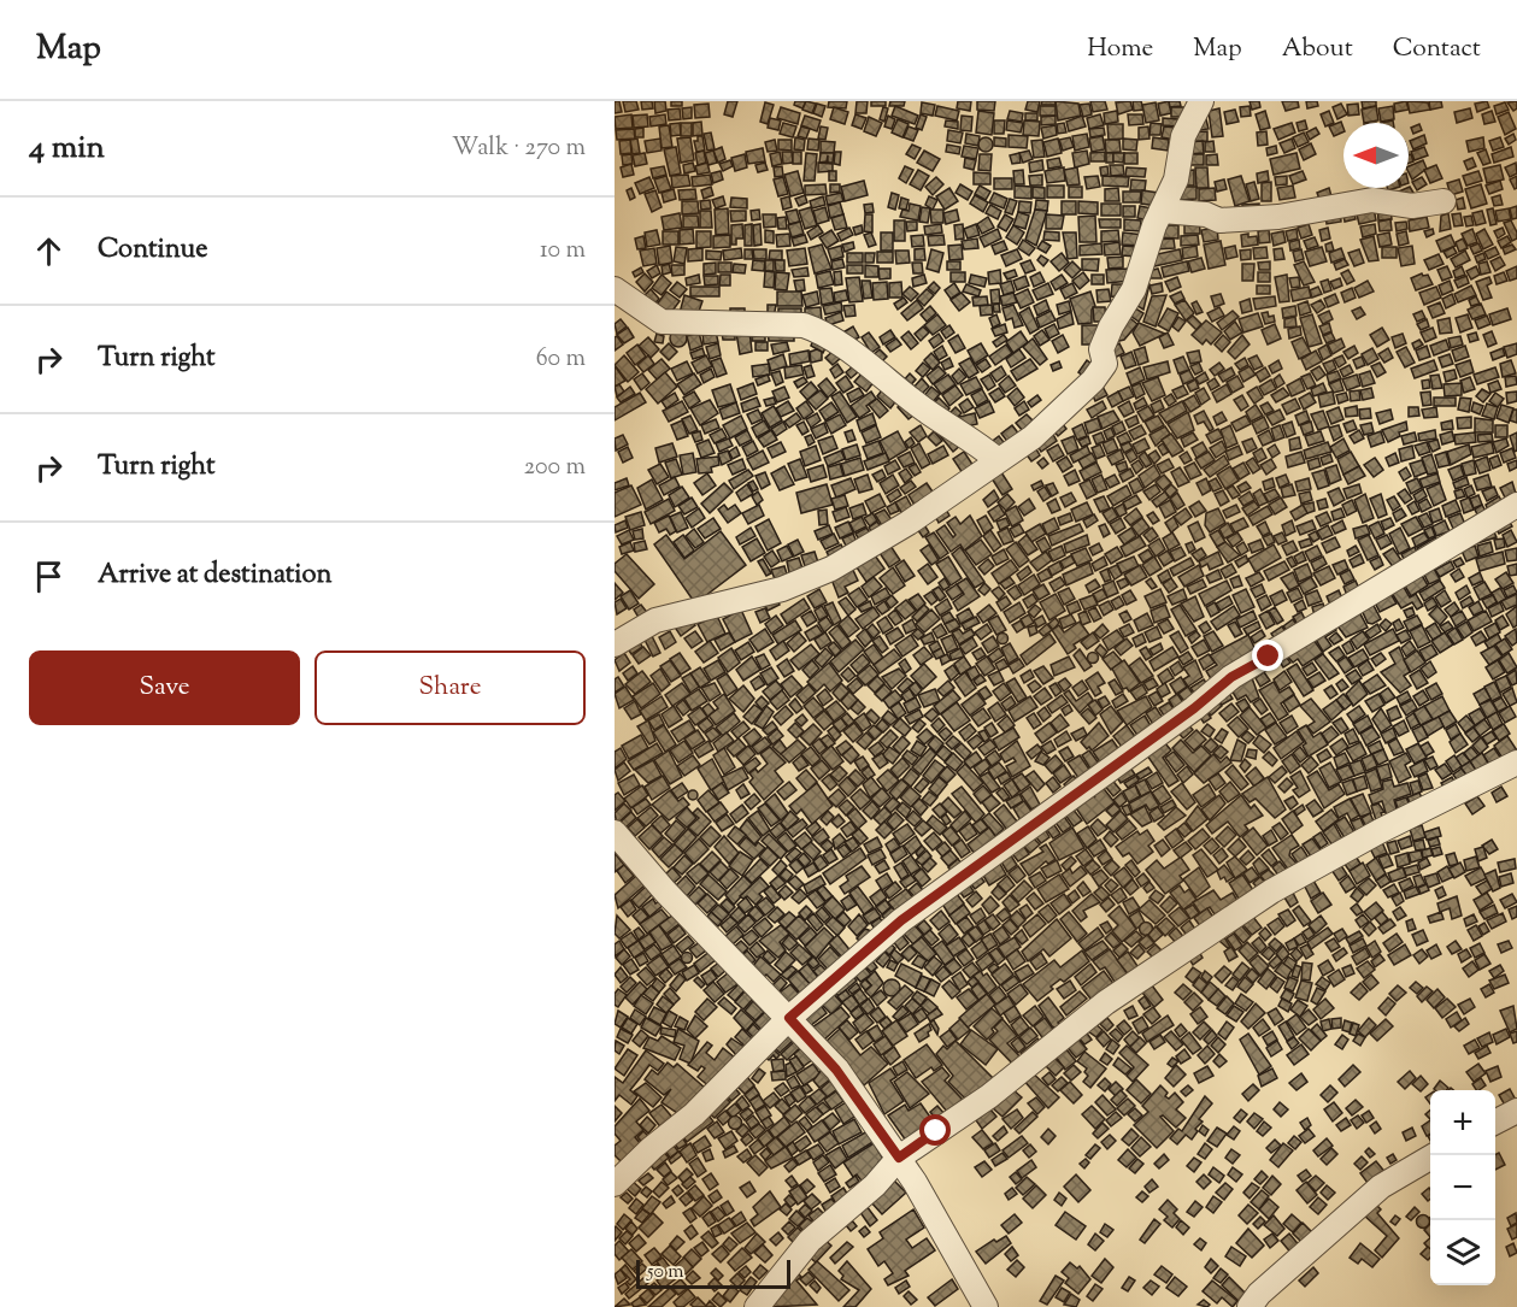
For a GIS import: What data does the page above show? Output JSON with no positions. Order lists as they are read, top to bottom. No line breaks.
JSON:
{"scale_bar":"50 m","north":"left","page":{"header":"Map","nav":["Home","Map","About","Contact"],"heading":["4 min","Walk · 270 m"],"list":[["Continue","10 m"],["Turn right","60 m"],["Turn right","200 m"],"Arrive at destination"],"buttons":["Save","Share"],"map_buttons":["+","−"],"scale":"50 m"}}
